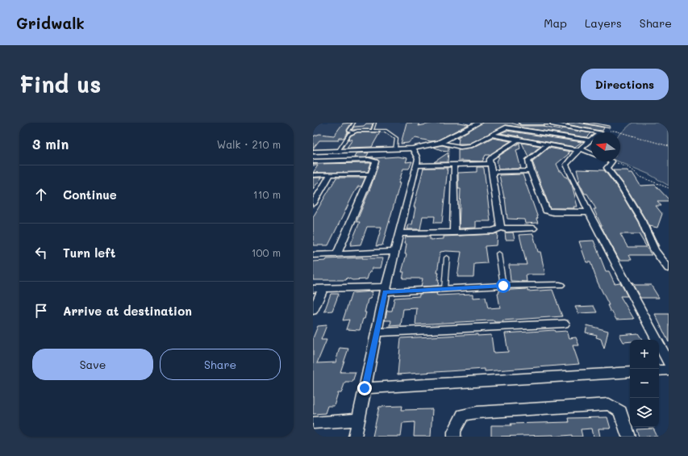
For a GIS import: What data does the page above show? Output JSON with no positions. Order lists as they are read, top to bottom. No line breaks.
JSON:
{"north":"left","page":{"header":"Gridwalk","nav":["Map","Layers","Share"],"buttons":["Directions",["Save","Share"]],"title":"Find us","heading":["3 min","Walk · 210 m"],"list":[["Continue","110 m"],["Turn left","100 m"],"Arrive at destination"],"map_buttons":["+","−"]}}
